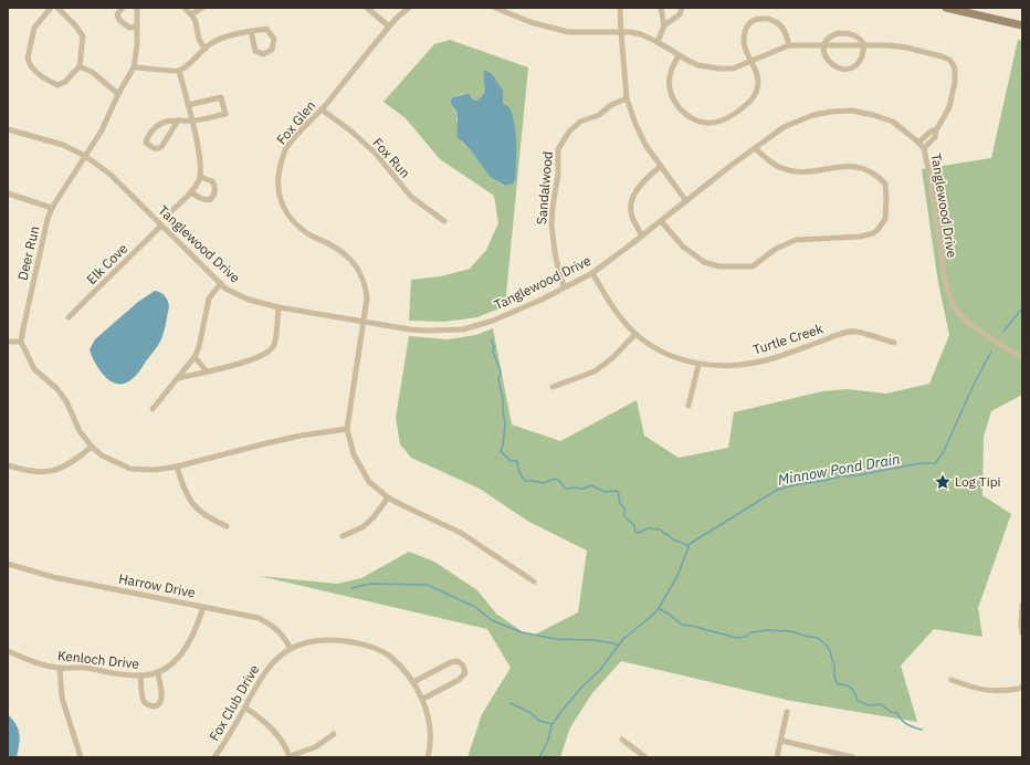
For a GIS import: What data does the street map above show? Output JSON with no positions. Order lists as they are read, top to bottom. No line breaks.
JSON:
{"streets":{"street":["Fox Glen","Fox Run","Sandalwood","Tanglewood Drive","Deer Run","Elk Cove","Turtle Creek","Harrow Drive","Kenloch Drive","Fox Club Drive"]},"crossings":[["Fox Glen","Fox Run"],["Fox Glen","Tanglewood Drive"],["Sandalwood","Tanglewood Drive"],["Tanglewood Drive","Deer Run"],["Tanglewood Drive","Elk Cove"],["Tanglewood Drive","Turtle Creek"],["Harrow Drive","Kenloch Drive"],["Harrow Drive","Fox Club Drive"]],"water":["Minnow Pond Drain"],"places":{"place":["Log Tipi"]}}
